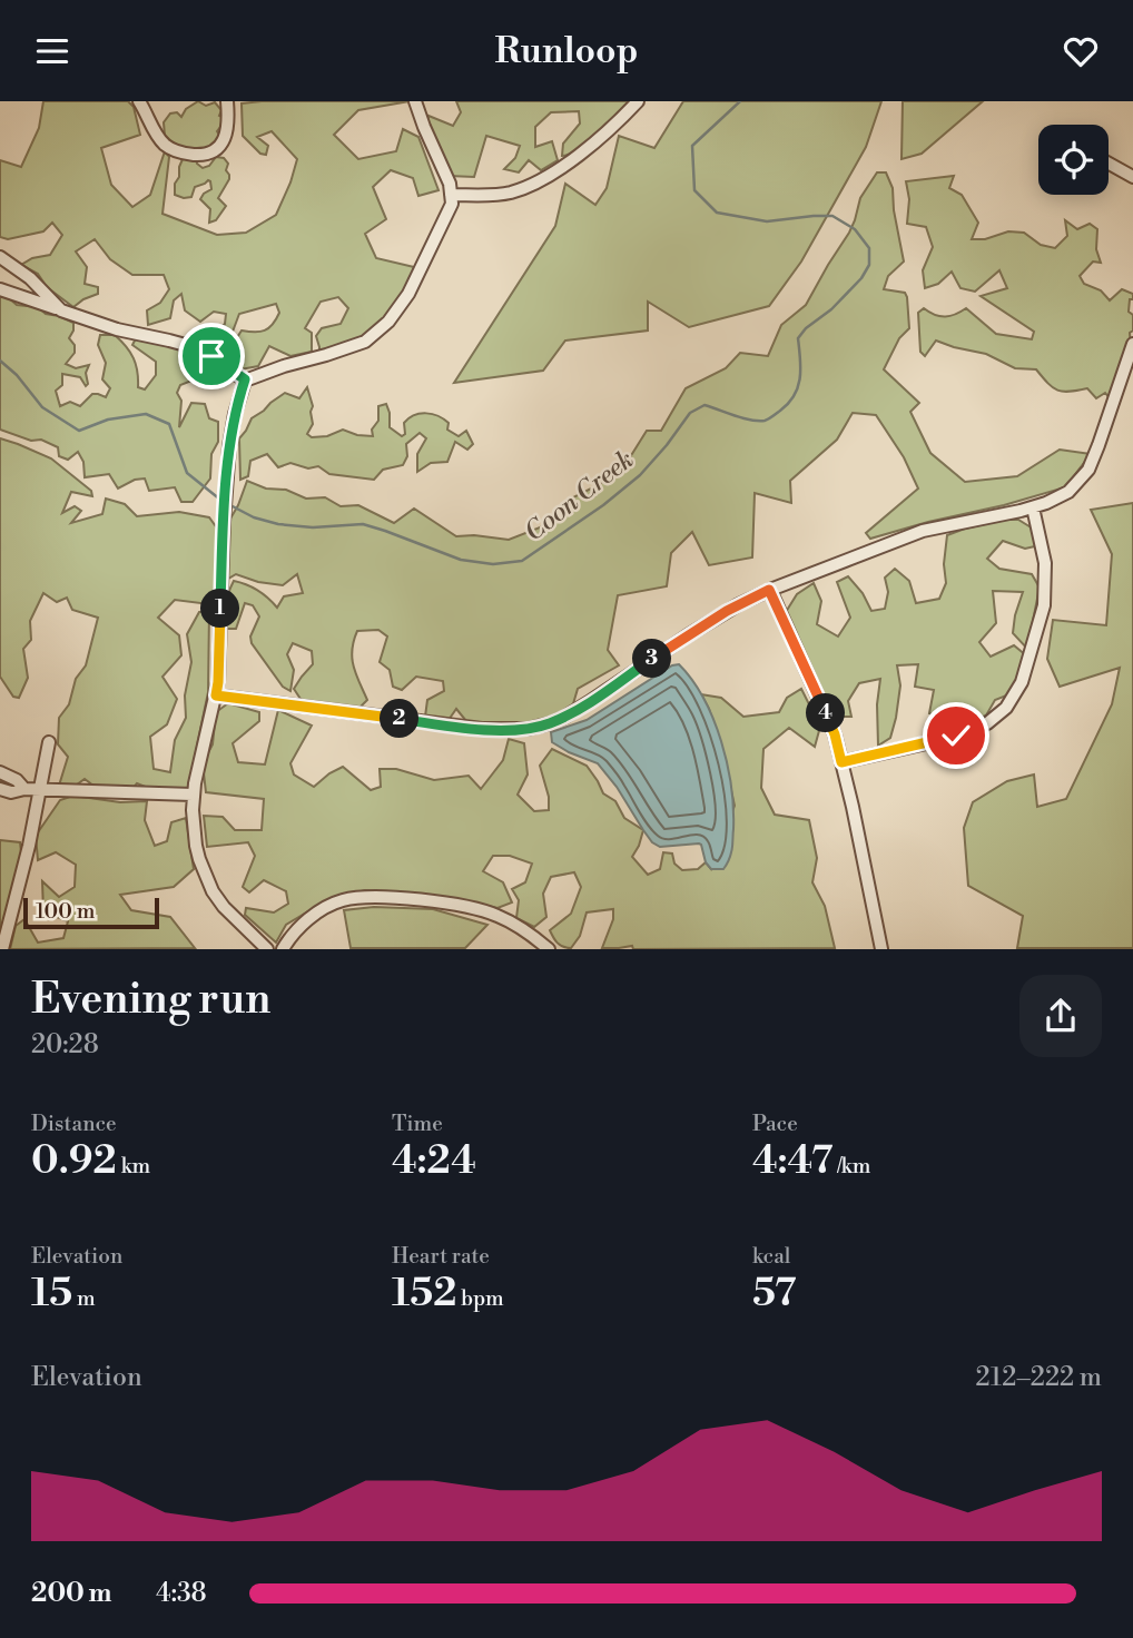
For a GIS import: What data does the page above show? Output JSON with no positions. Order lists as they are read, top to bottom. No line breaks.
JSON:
{"water":["Coon Creek"],"scale_bar":"100 m","page":{"header":"Runloop","pins":["1","3","4","2"],"scale":"100 m","heading":["Evening run","20:28"],"stats":[["Distance","0.92 km"],["Time","4:24"],["Pace","4:47 /km"],["Elevation","15 m"],["Heart rate","152 bpm"],["kcal","57"]],"chart":["Elevation","212–222 m"],"list":[{"name":"200 m","note":"4:38"}]}}
